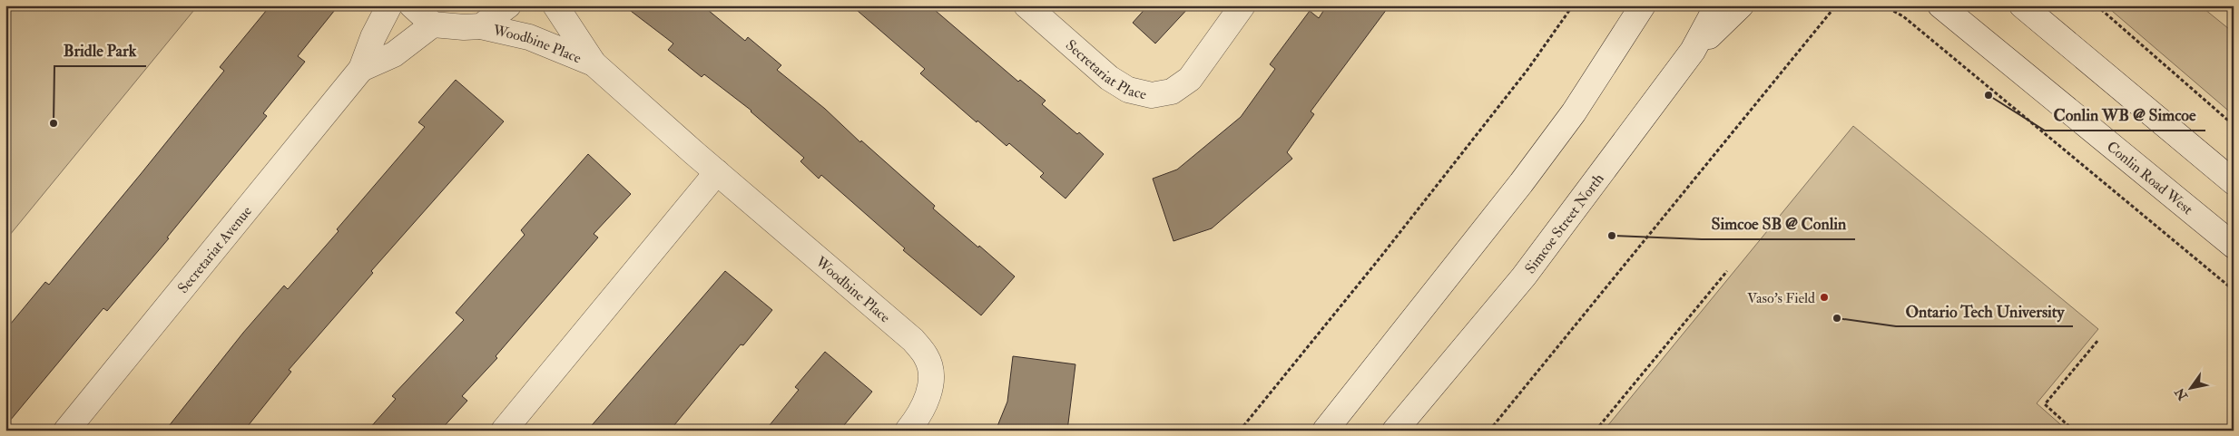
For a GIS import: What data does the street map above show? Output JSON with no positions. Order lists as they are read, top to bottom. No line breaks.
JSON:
{"streets":{"street":["Woodbine Place","Secretariat Place","Conlin Road West","Simcoe Street North","Secretariat Avenue"]},"crossings":[["Woodbine Place","Secretariat Avenue"]],"places":["Conlin WB @ Simcoe","Bridle Park","Simcoe SB @ Conlin","Vaso's Field","Ontario Tech University"],"north":"bottom left"}
